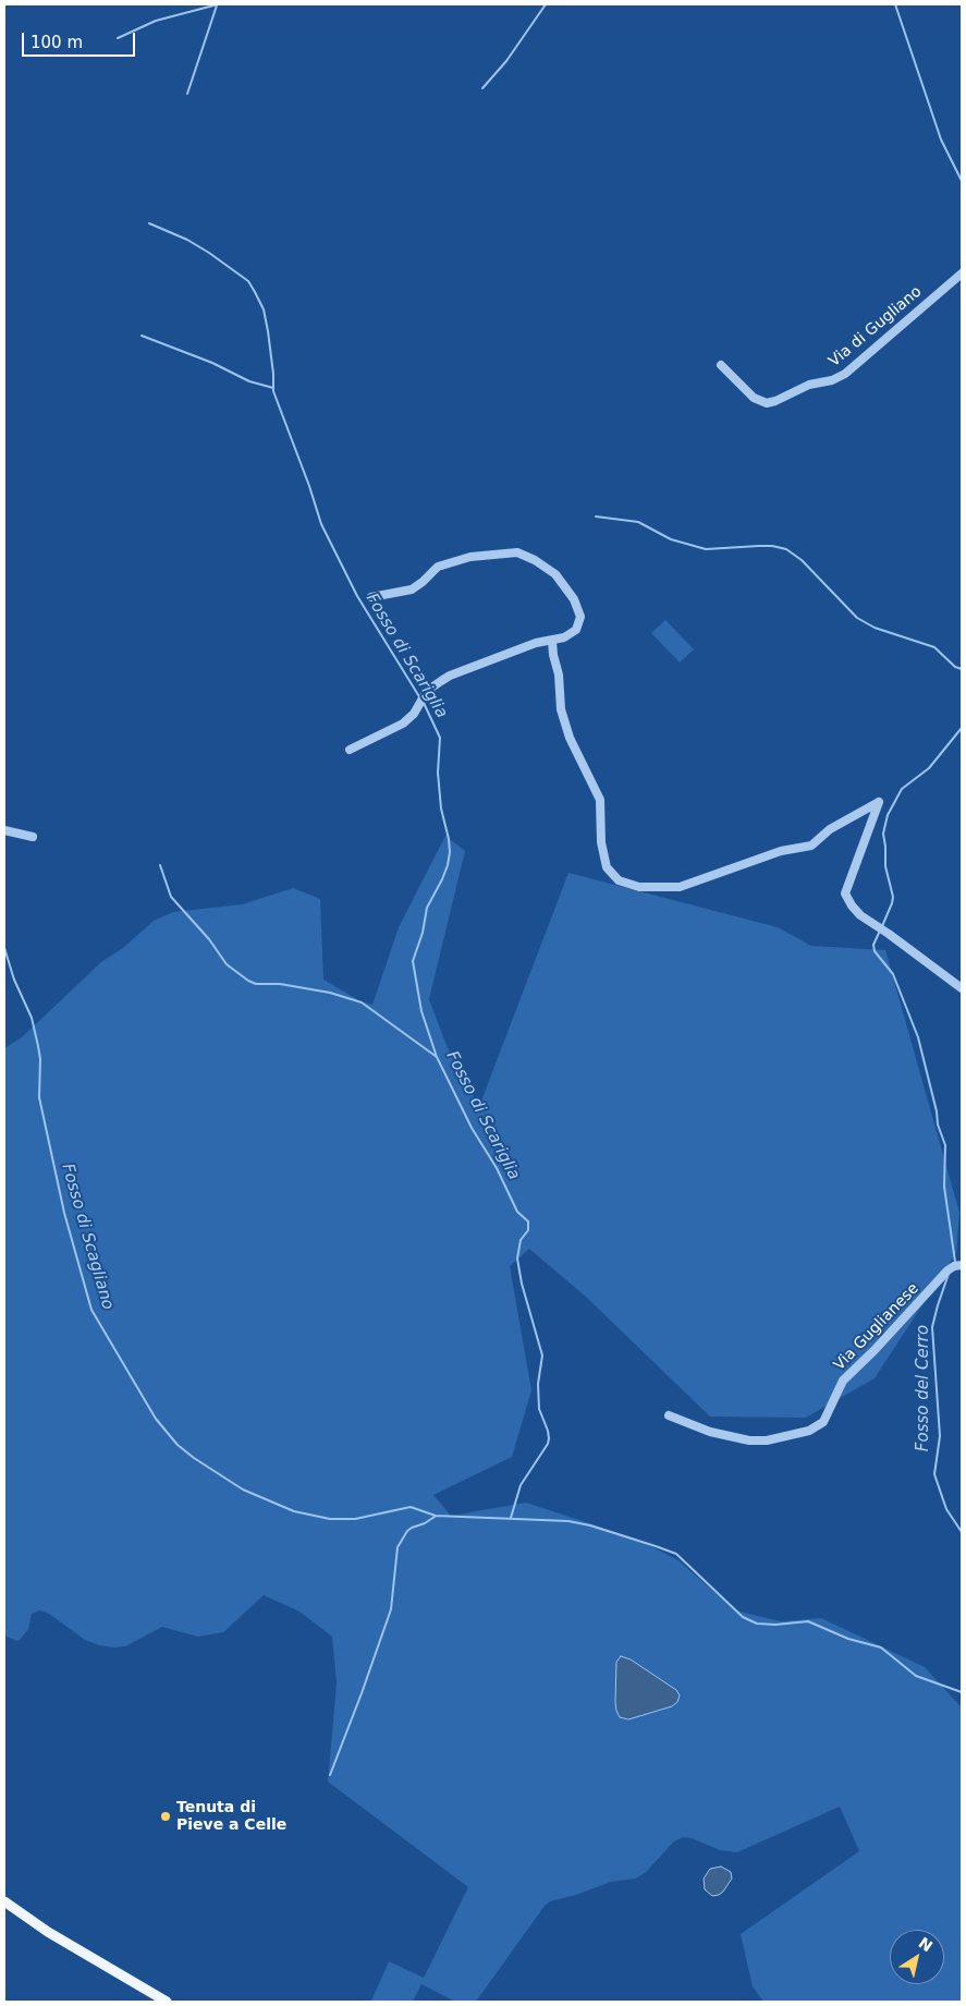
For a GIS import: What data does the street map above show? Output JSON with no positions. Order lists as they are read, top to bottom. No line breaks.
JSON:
{"streets":{"street":["Via di Gugliano","Via Guglianese"]},"water":["Fosso di Scariglia","Fosso di Scagliano","Fosso del Cerro"],"places":["Tenuta di Pieve a Celle"],"scale_bar":"100 m","north":"top right"}
